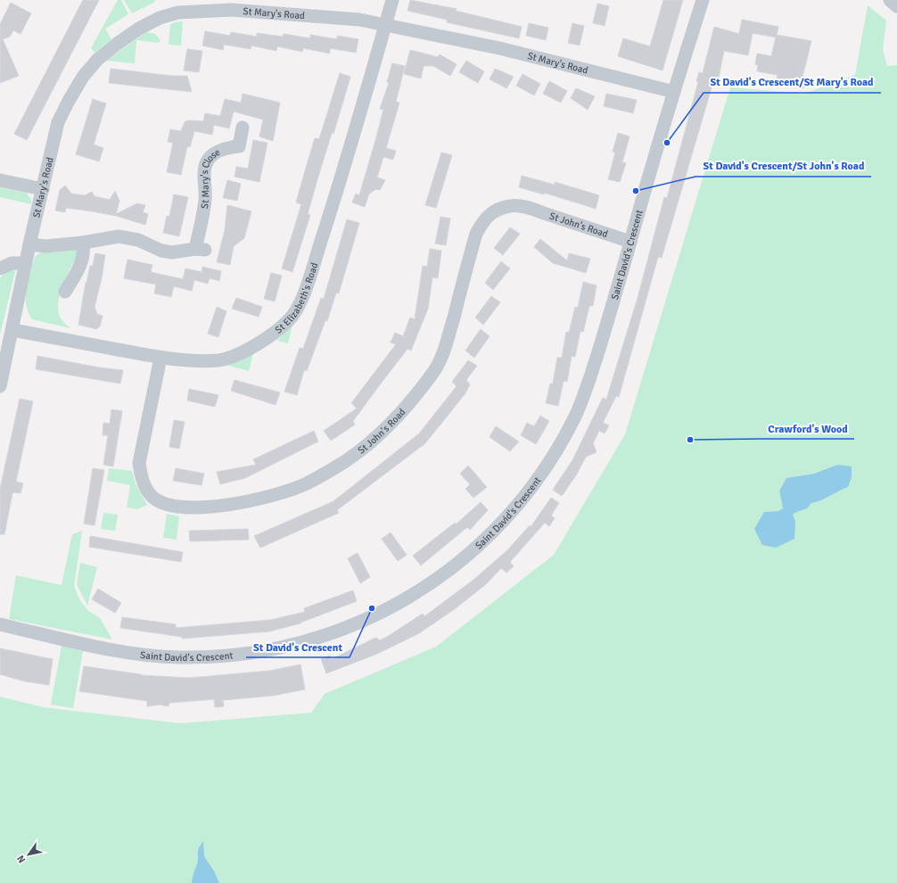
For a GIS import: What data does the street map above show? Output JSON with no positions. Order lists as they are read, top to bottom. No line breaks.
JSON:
{"streets":{"street":["St Mary's Road","St Mary's Close","St John's Road","Saint David's Crescent","St Elizabeth's Road"]},"crossings":[["St Mary's Road","St Mary's Close"],["St Mary's Road","Saint David's Crescent"],["St Mary's Road","St Elizabeth's Road"],["St John's Road","Saint David's Crescent"],["St John's Road","St Elizabeth's Road"]],"places":["St David's Crescent/St Mary's Road","St David's Crescent/St John's Road","Crawford's Wood","St David's Crescent"],"north":"bottom left"}
